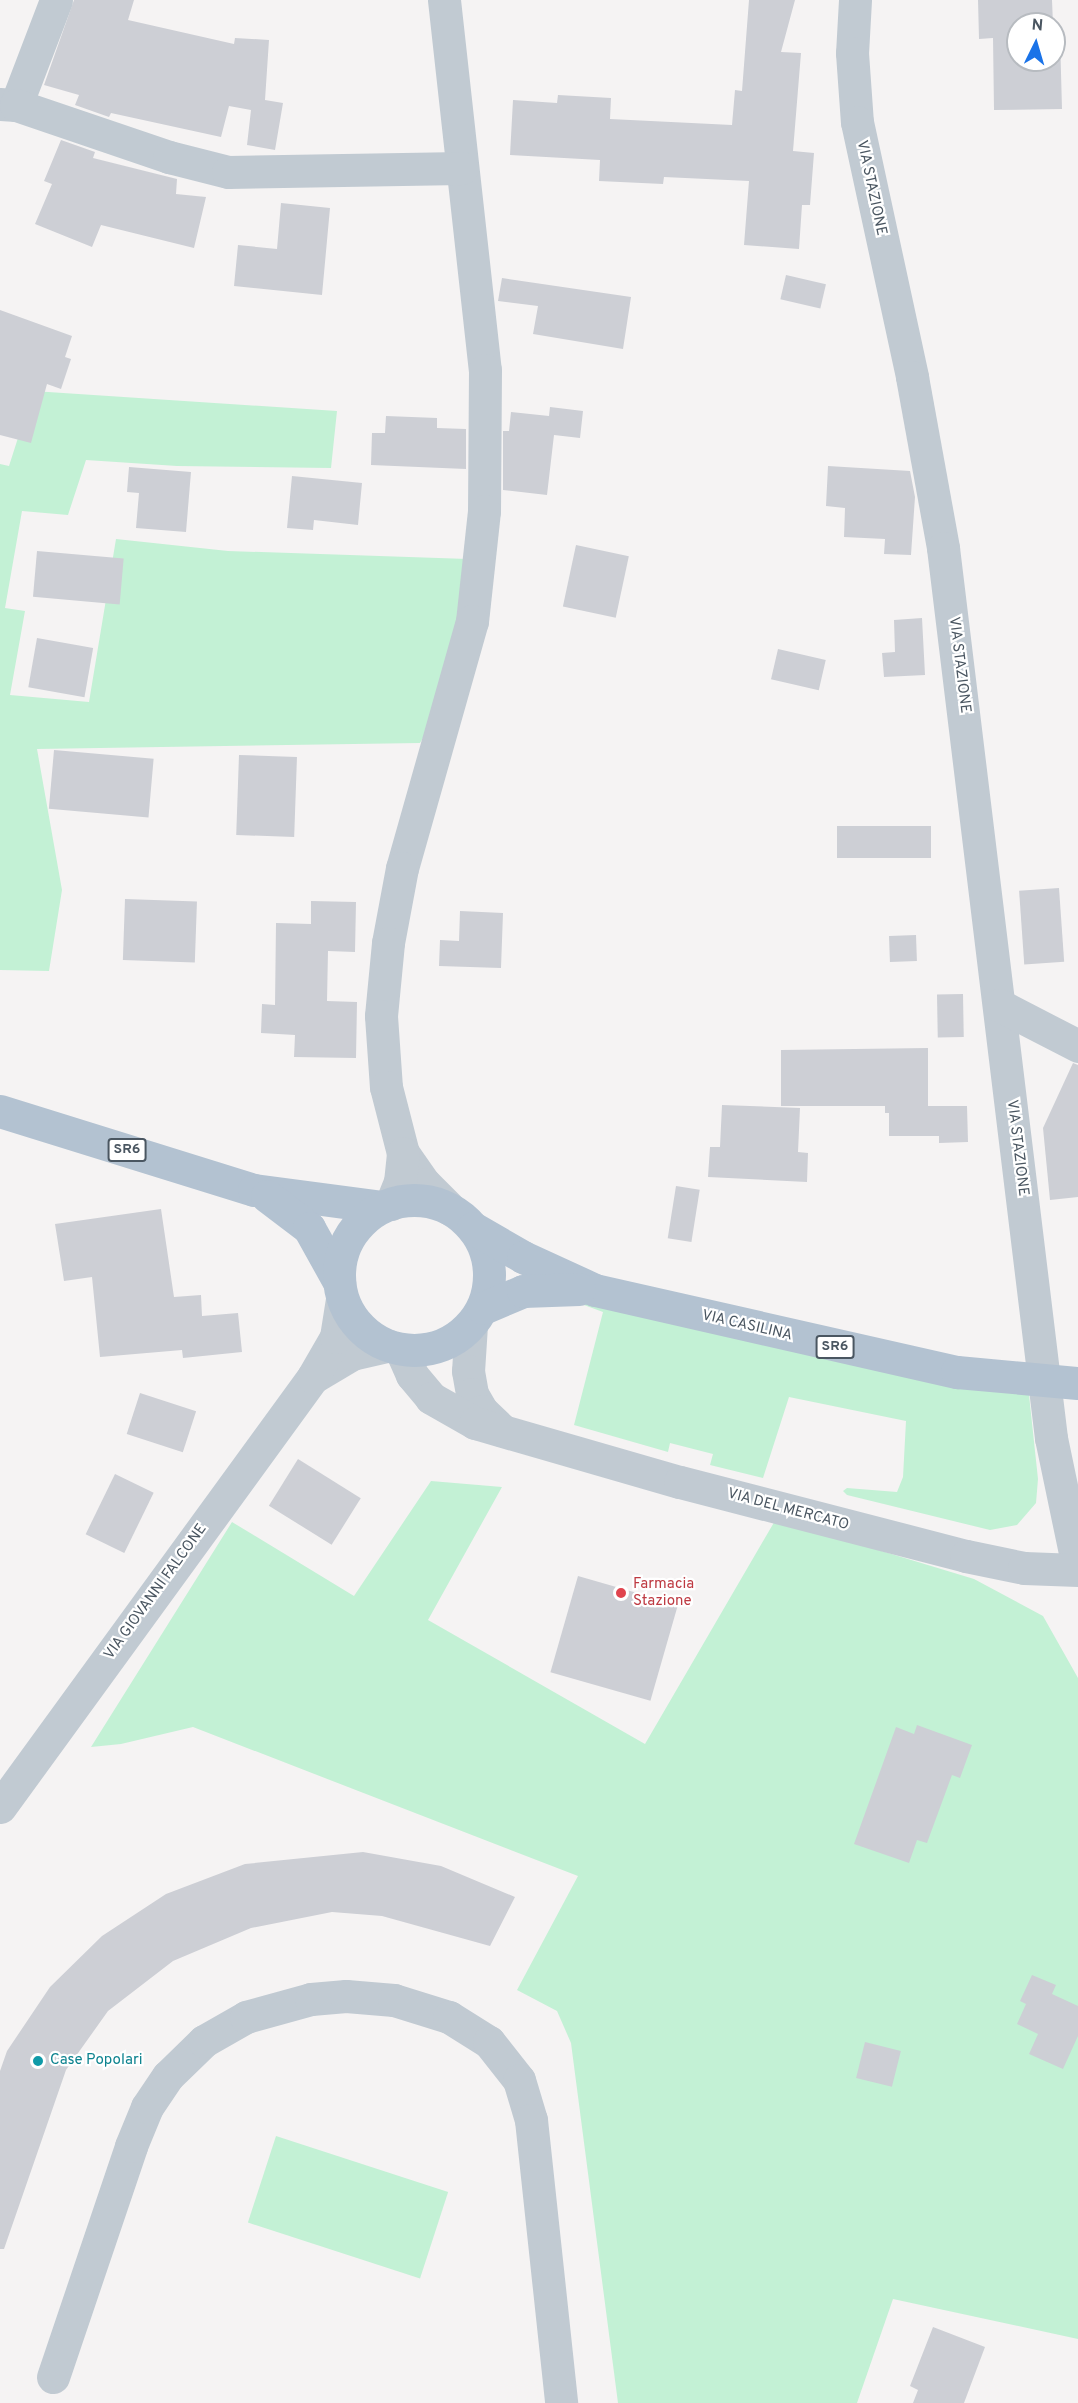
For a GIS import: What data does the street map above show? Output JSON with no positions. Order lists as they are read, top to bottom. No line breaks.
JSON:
{"streets":{"main road":["SR6","VIA CASILINA"],"street":["VIA STAZIONE","VIA DEL MERCATO","VIA GIOVANNI FALCONE"]},"crossings":[["VIA STAZIONE","VIA DEL MERCATO"],["SR6","VIA CASILINA"],["SR6","VIA DEL MERCATO"],["SR6","VIA GIOVANNI FALCONE"],["VIA CASILINA","VIA DEL MERCATO"],["VIA CASILINA","VIA GIOVANNI FALCONE"],["VIA DEL MERCATO","VIA GIOVANNI FALCONE"]],"places":["Farmacia Stazione","Case Popolari"],"north":"top"}
